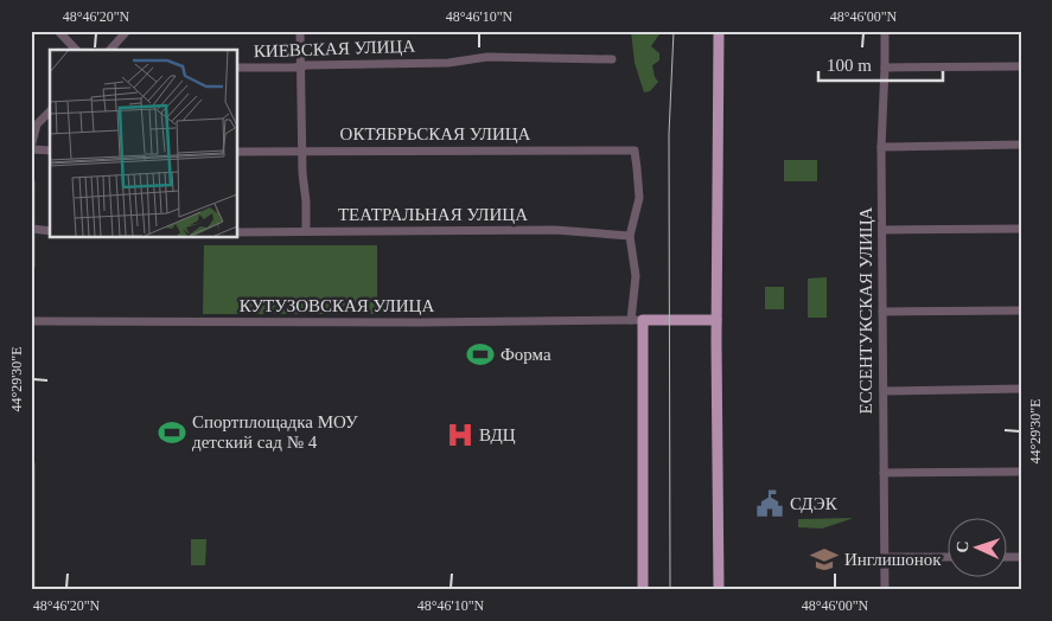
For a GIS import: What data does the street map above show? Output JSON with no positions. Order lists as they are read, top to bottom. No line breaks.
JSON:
{"streets":{"street":["КИЕВСКАЯ УЛИЦА","ОКТЯБРЬСКАЯ УЛИЦА","ТЕАТРАЛЬНАЯ УЛИЦА","КУТУЗОВСКАЯ УЛИЦА","ЕССЕНТУКСКАЯ УЛИЦА"]},"crossings":[["ОКТЯБРЬСКАЯ УЛИЦА","ТЕАТРАЛЬНАЯ УЛИЦА"]],"places":{"sports":["Форма","Спортплощадка МОУ детский сад № 4"],"hospital":["ВДЦ"],"public building":["СДЭК"],"school or university":["Инглишонок"]},"scale_bar":"100 m","north":"left","coordinates":["48°46'20\"N","48°46'10\"N","48°46'00\"N","44°29'30\"E"]}
